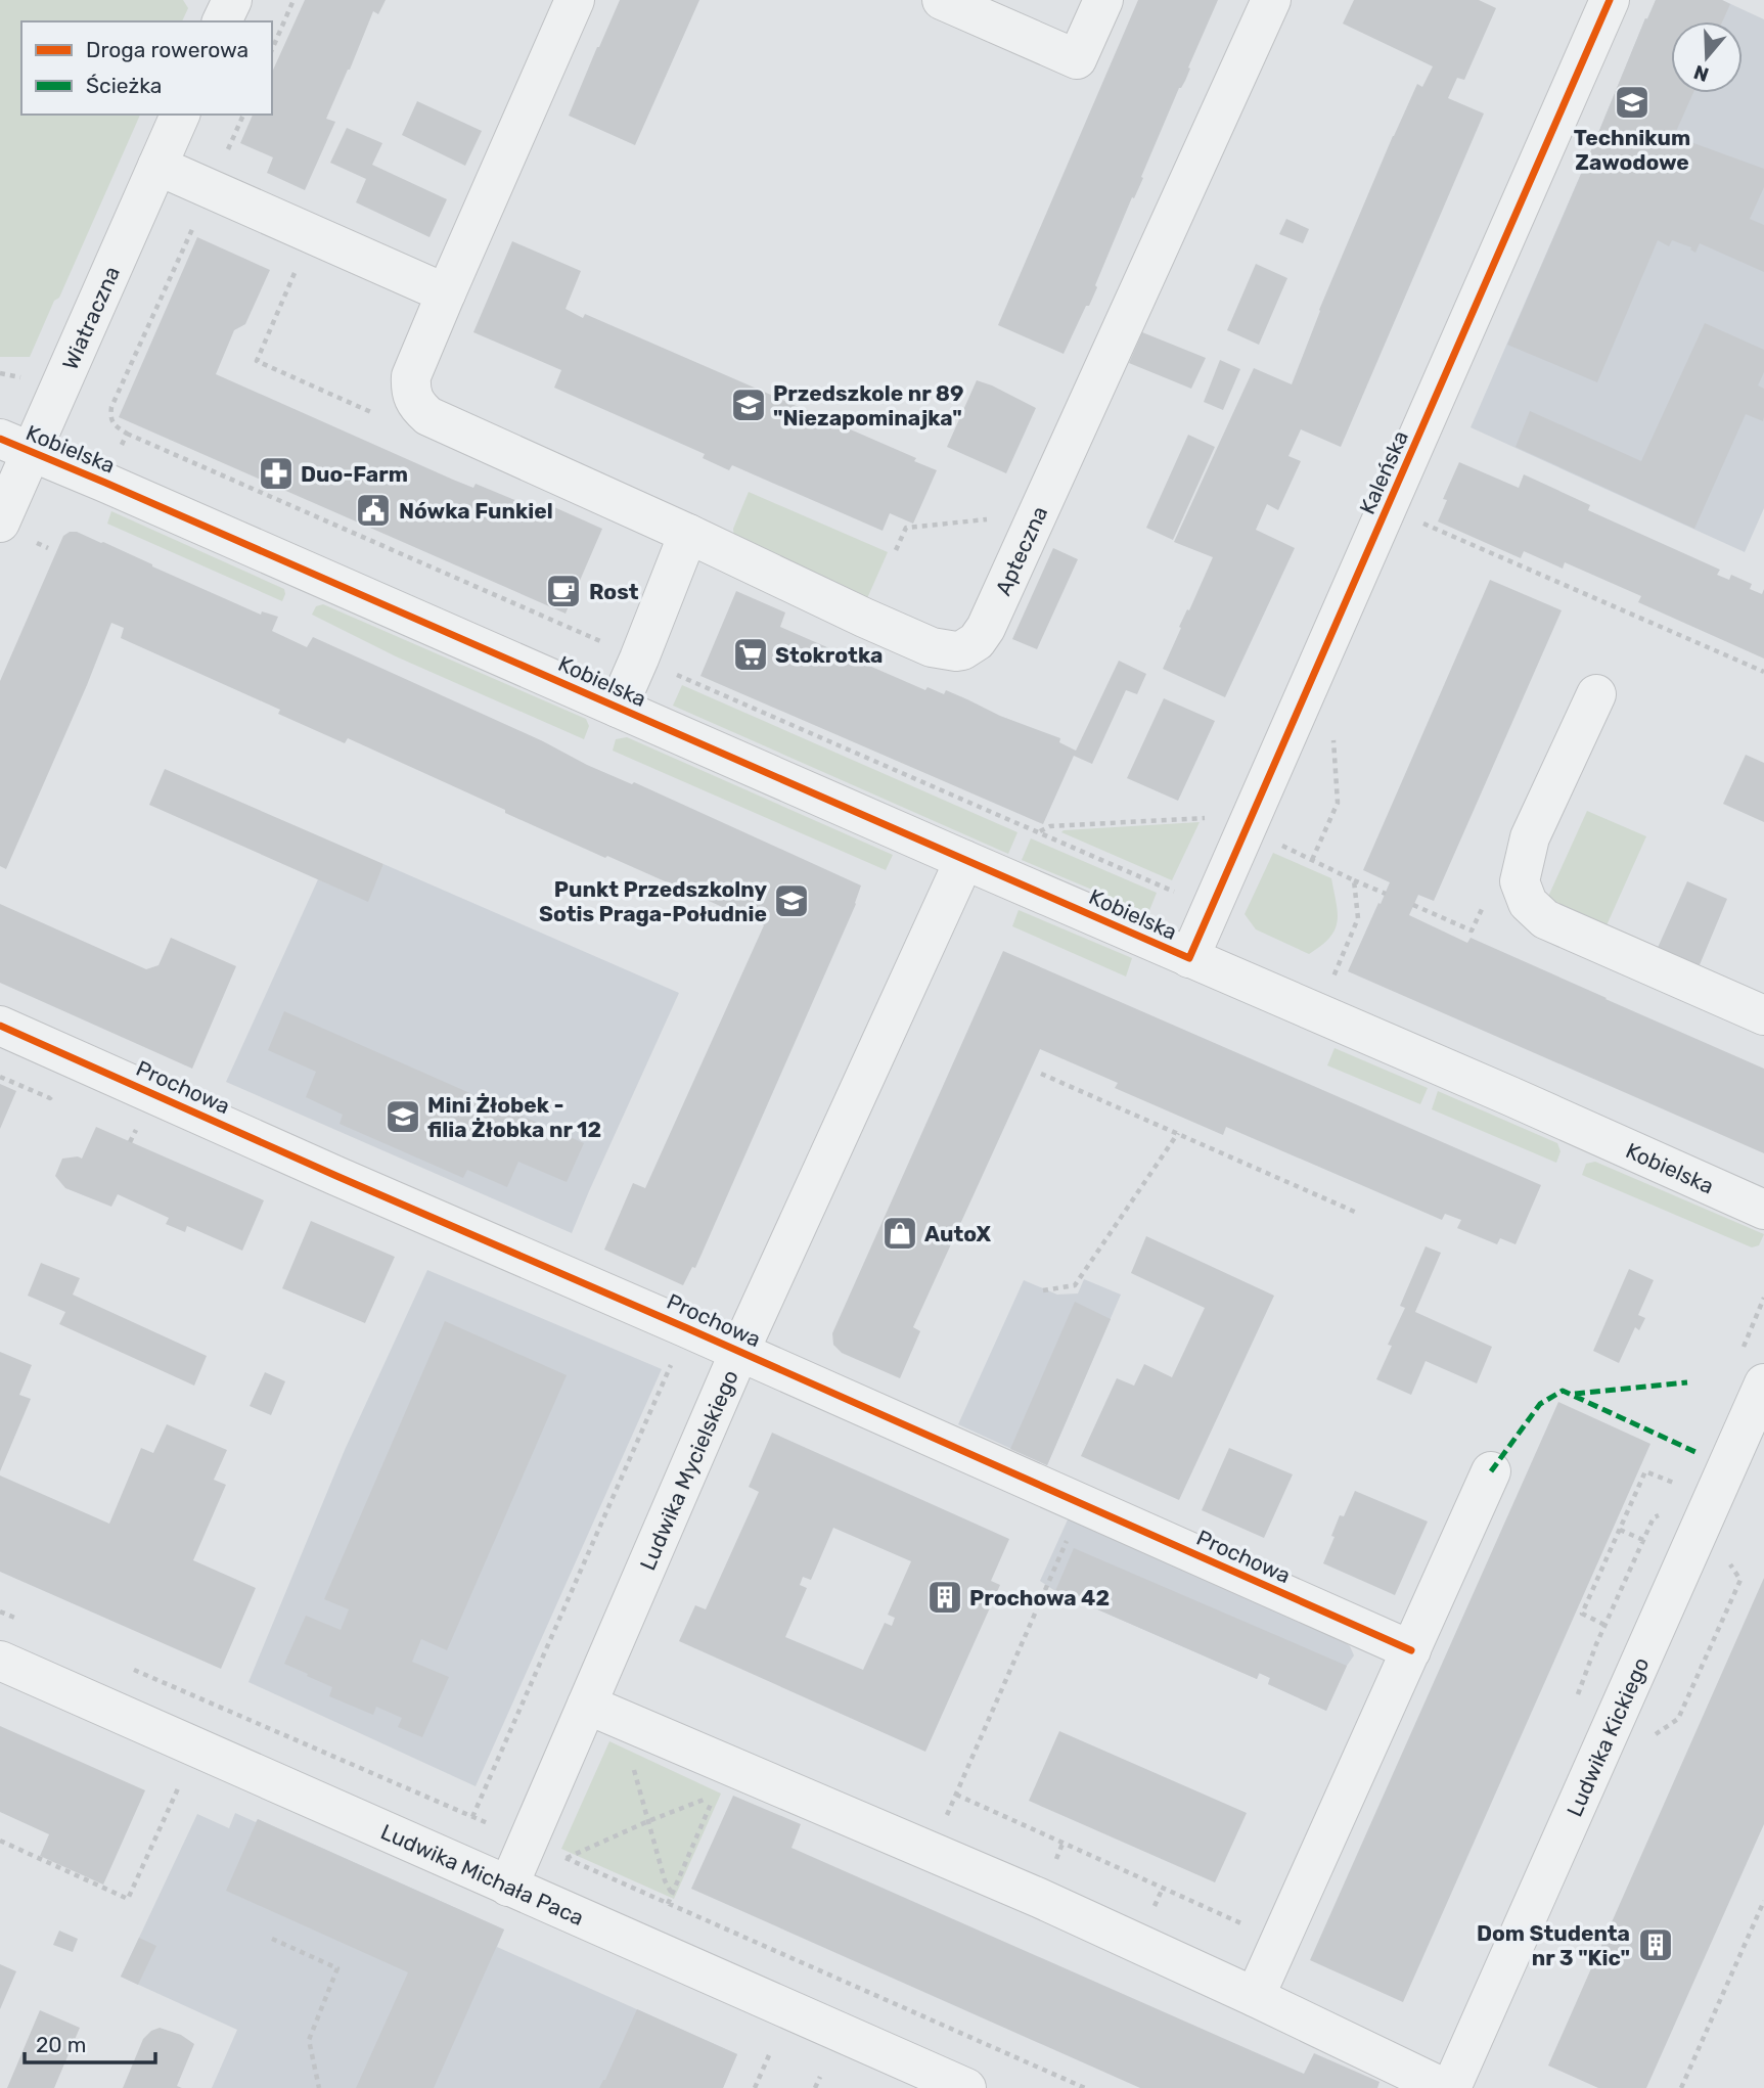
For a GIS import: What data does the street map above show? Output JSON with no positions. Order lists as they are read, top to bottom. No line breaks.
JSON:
{"streets":{"street":["Wiatraczna","Kobielska","Kaleńska","Apteczna","Prochowa","Ludwika Mycielskiego","Ludwika Kickiego","Ludwika Michała Paca"]},"crossings":[["Wiatraczna","Kobielska"],["Kobielska","Kaleńska"],["Kobielska","Ludwika Mycielskiego"],["Prochowa","Ludwika Mycielskiego"],["Ludwika Mycielskiego","Ludwika Michała Paca"]],"places":{"school or university":["Technikum Zawodowe","Przedszkole nr 89 \"Niezapominajka\"","Punkt Przedszkolny Sotis Praga-Południe","Mini Żłobek - filia Żłobka nr 12"],"pharmacy":["Duo-Farm"],"public building":["Nówka Funkiel"],"cafe":["Rost"],"supermarket":["Stokrotka"],"shop":["AutoX"],"building":["Prochowa 42","Dom Studenta nr 3 \"Kic\""]},"legend":["Droga rowerowa","Ścieżka"],"scale_bar":"20 m","north":"bottom"}
